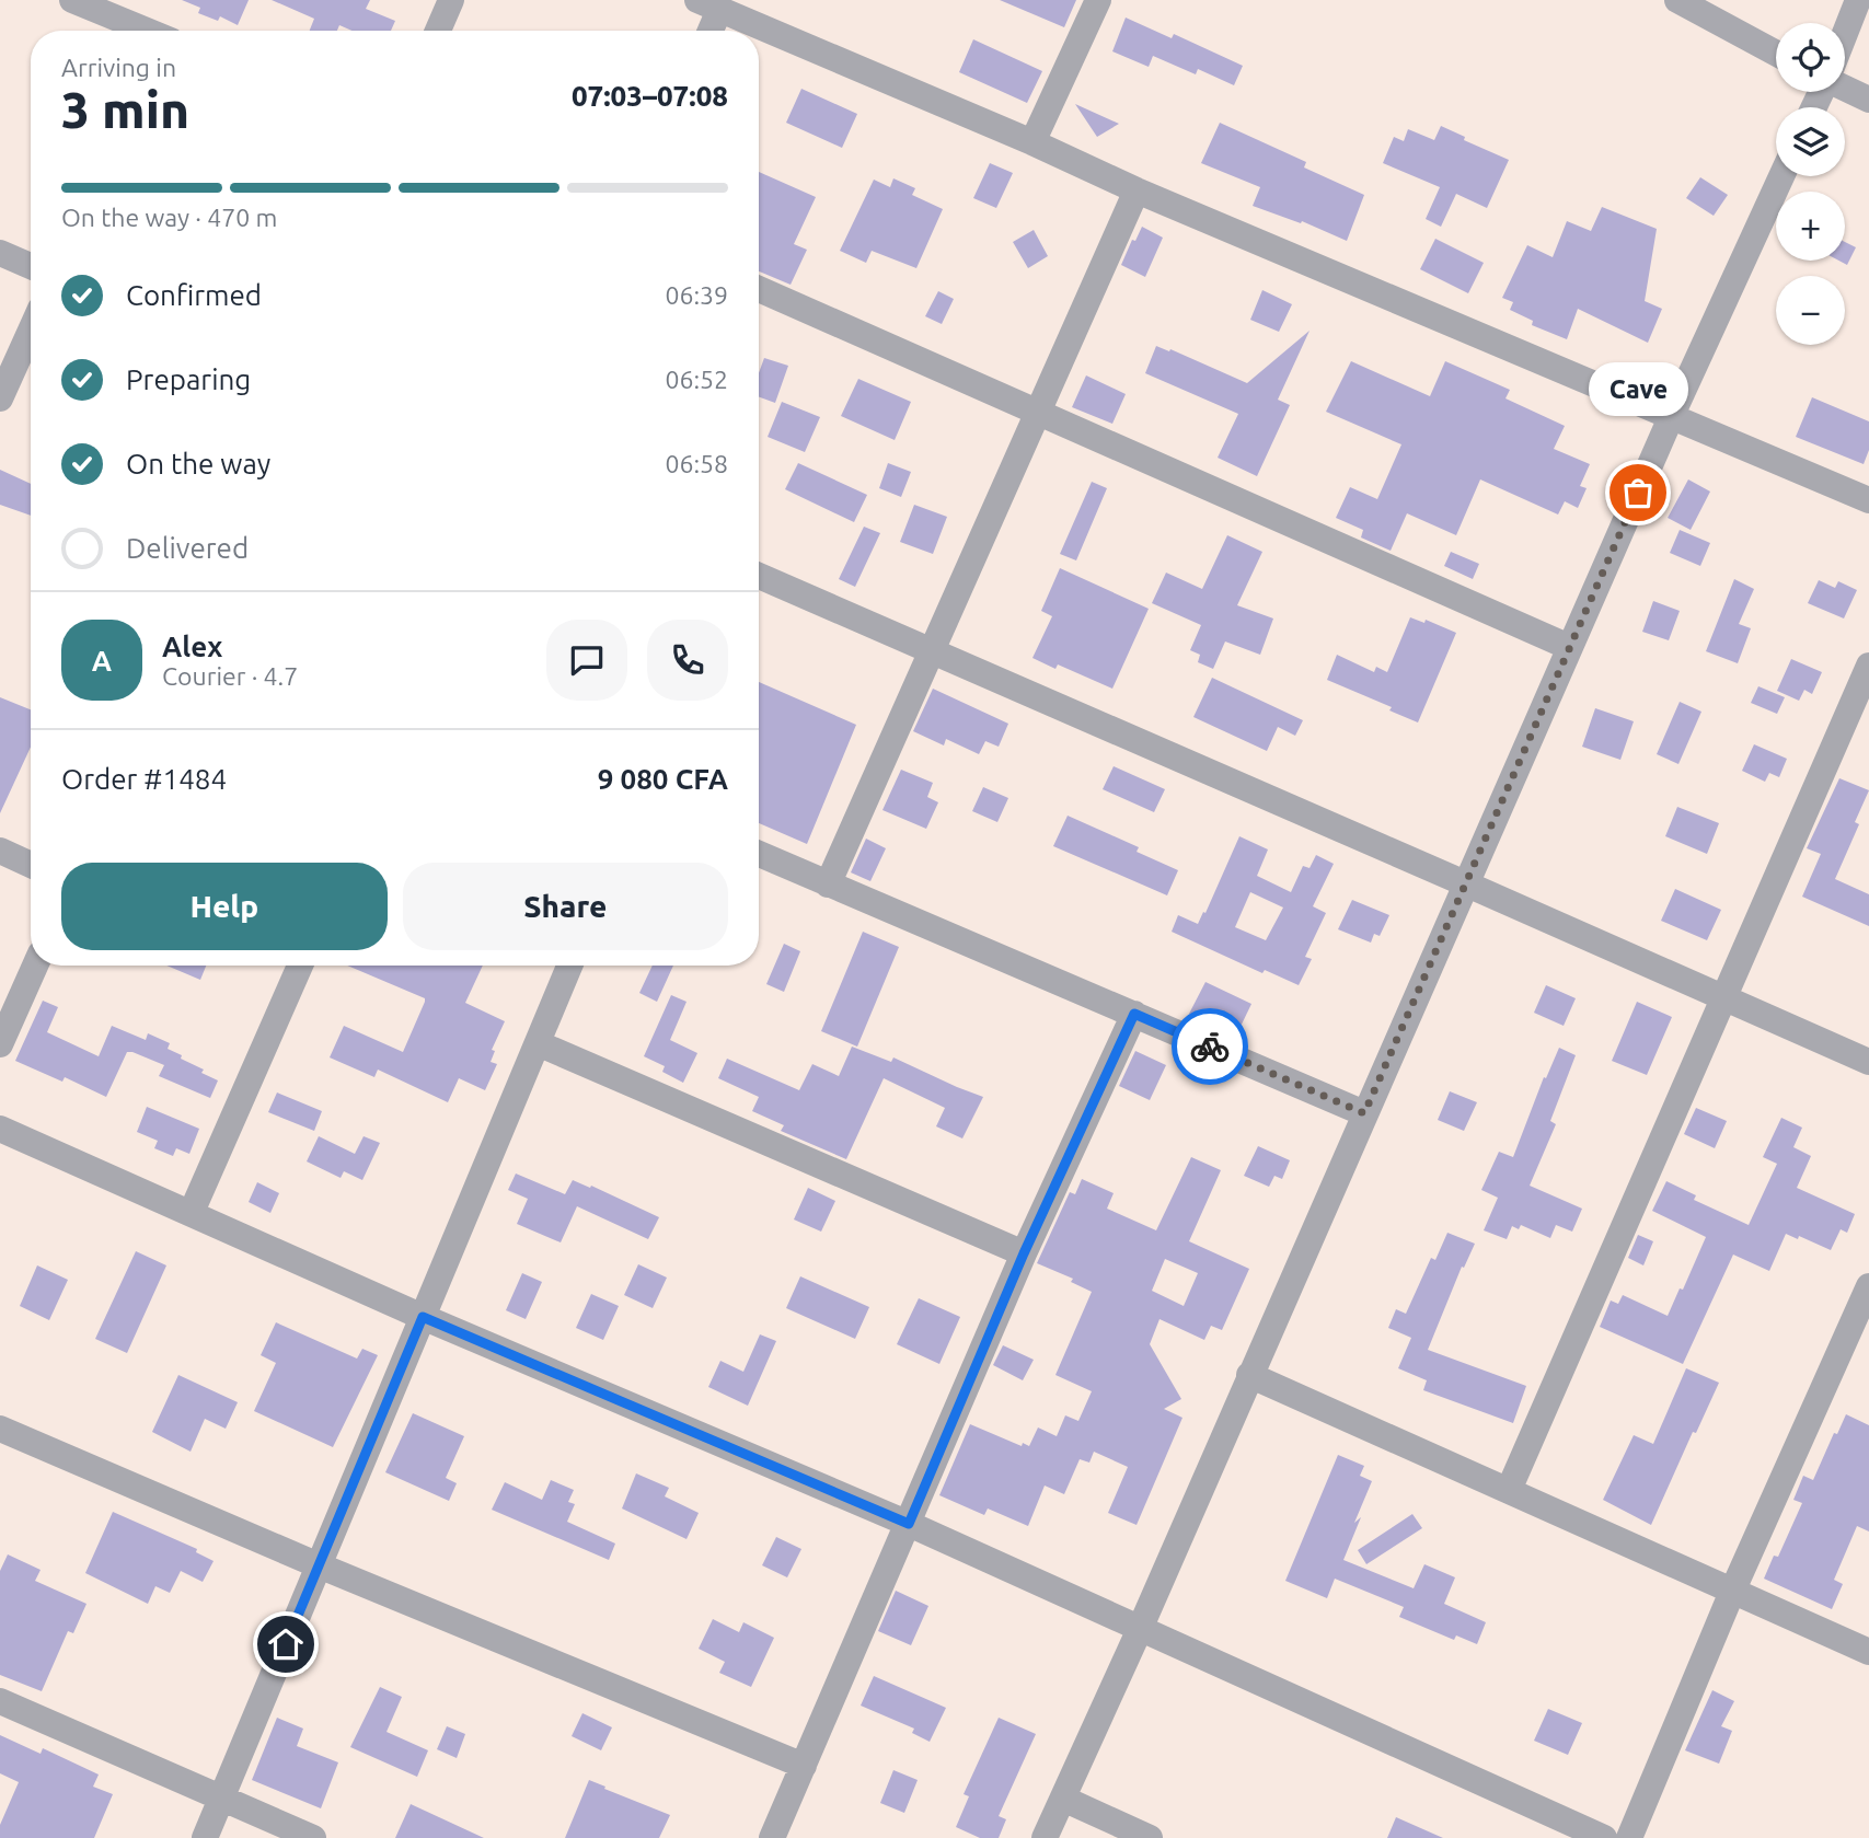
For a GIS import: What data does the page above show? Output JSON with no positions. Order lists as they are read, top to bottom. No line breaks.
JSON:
{"places":["Cave"],"page":{"map_buttons":["+","−"],"heading":["3 min","Arriving in","07:03–07:08"],"panel":["Alex","Courier · 4.7","Order #1484","9 080 CFA"],"bar":"On the way · 470 m","list":[["Confirmed","06:39"],["Preparing","06:52"],["On the way","06:58"],"Delivered"],"bubble":"Cave","round":"A","buttons":["Help","Share"]}}
